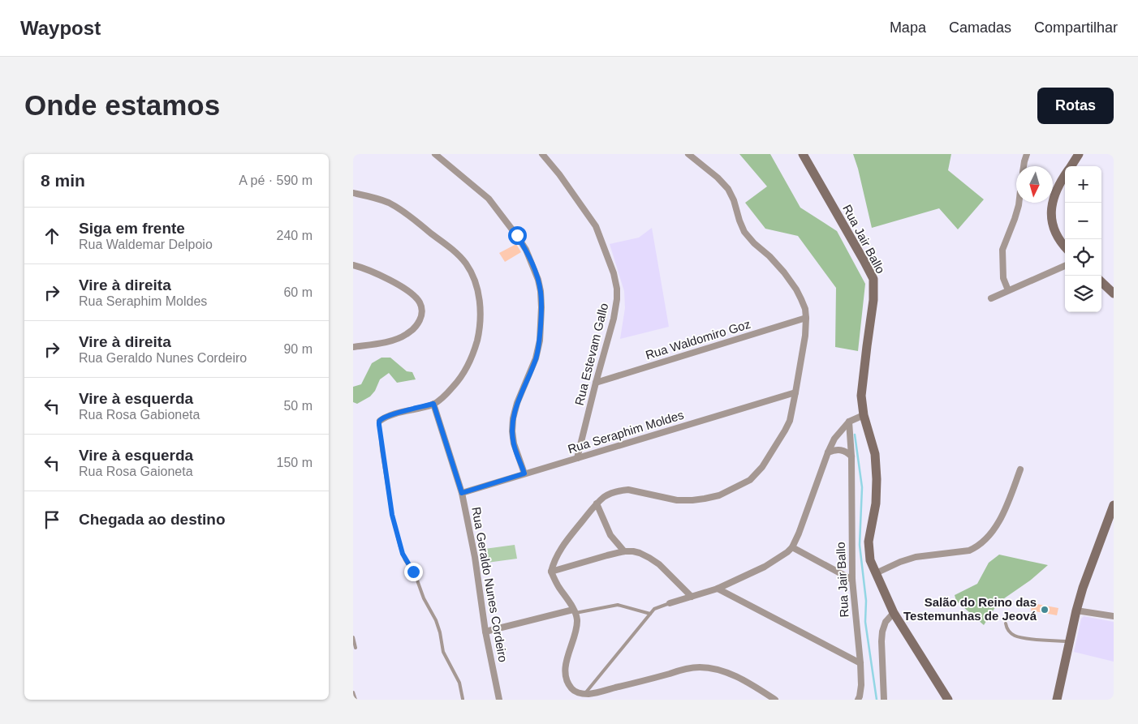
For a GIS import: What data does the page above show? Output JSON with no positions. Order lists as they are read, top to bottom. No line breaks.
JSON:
{"streets":{"main road":["Rua Jair Ballo"],"street":["Rua Waldomiro Goz","Rua Estevam Gallo","Rua Seraphim Moldes","Rua Geraldo Nunes Cordeiro"]},"crossings":[["Rua Waldomiro Goz","Rua Estevam Gallo"],["Rua Estevam Gallo","Rua Seraphim Moldes"],["Rua Seraphim Moldes","Rua Geraldo Nunes Cordeiro"]],"places":["Salão do Reino das Testemunhas de Jeová"],"north":"bottom","page":{"header":"Waypost","nav":["Mapa","Camadas","Compartilhar"],"buttons":"Rotas","title":"Onde estamos","heading":["8 min","A pé · 590 m"],"map_buttons":["+","−"],"list":[["Siga em frente","Rua Waldemar Delpoio","240 m"],["Vire à direita","Rua Seraphim Moldes","60 m"],["Vire à direita","Rua Geraldo Nunes Cordeiro","90 m"],["Vire à esquerda","Rua Rosa Gabioneta","50 m"],["Vire à esquerda","Rua Rosa Gaioneta","150 m"],"Chegada ao destino"]}}
